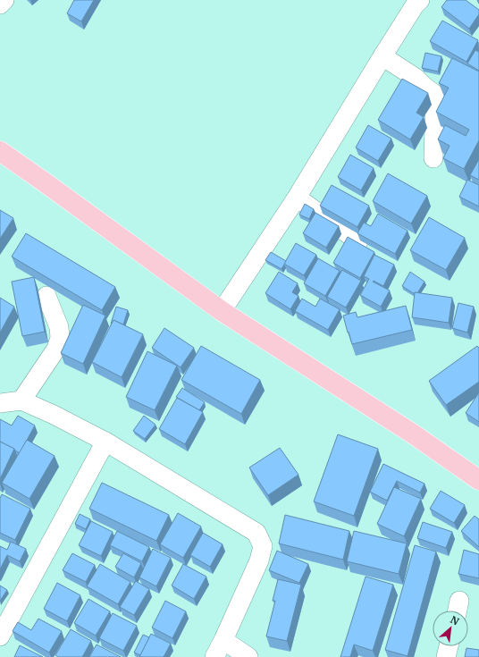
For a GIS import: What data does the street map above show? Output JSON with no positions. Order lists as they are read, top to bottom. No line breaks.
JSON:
{"north":"top right"}
